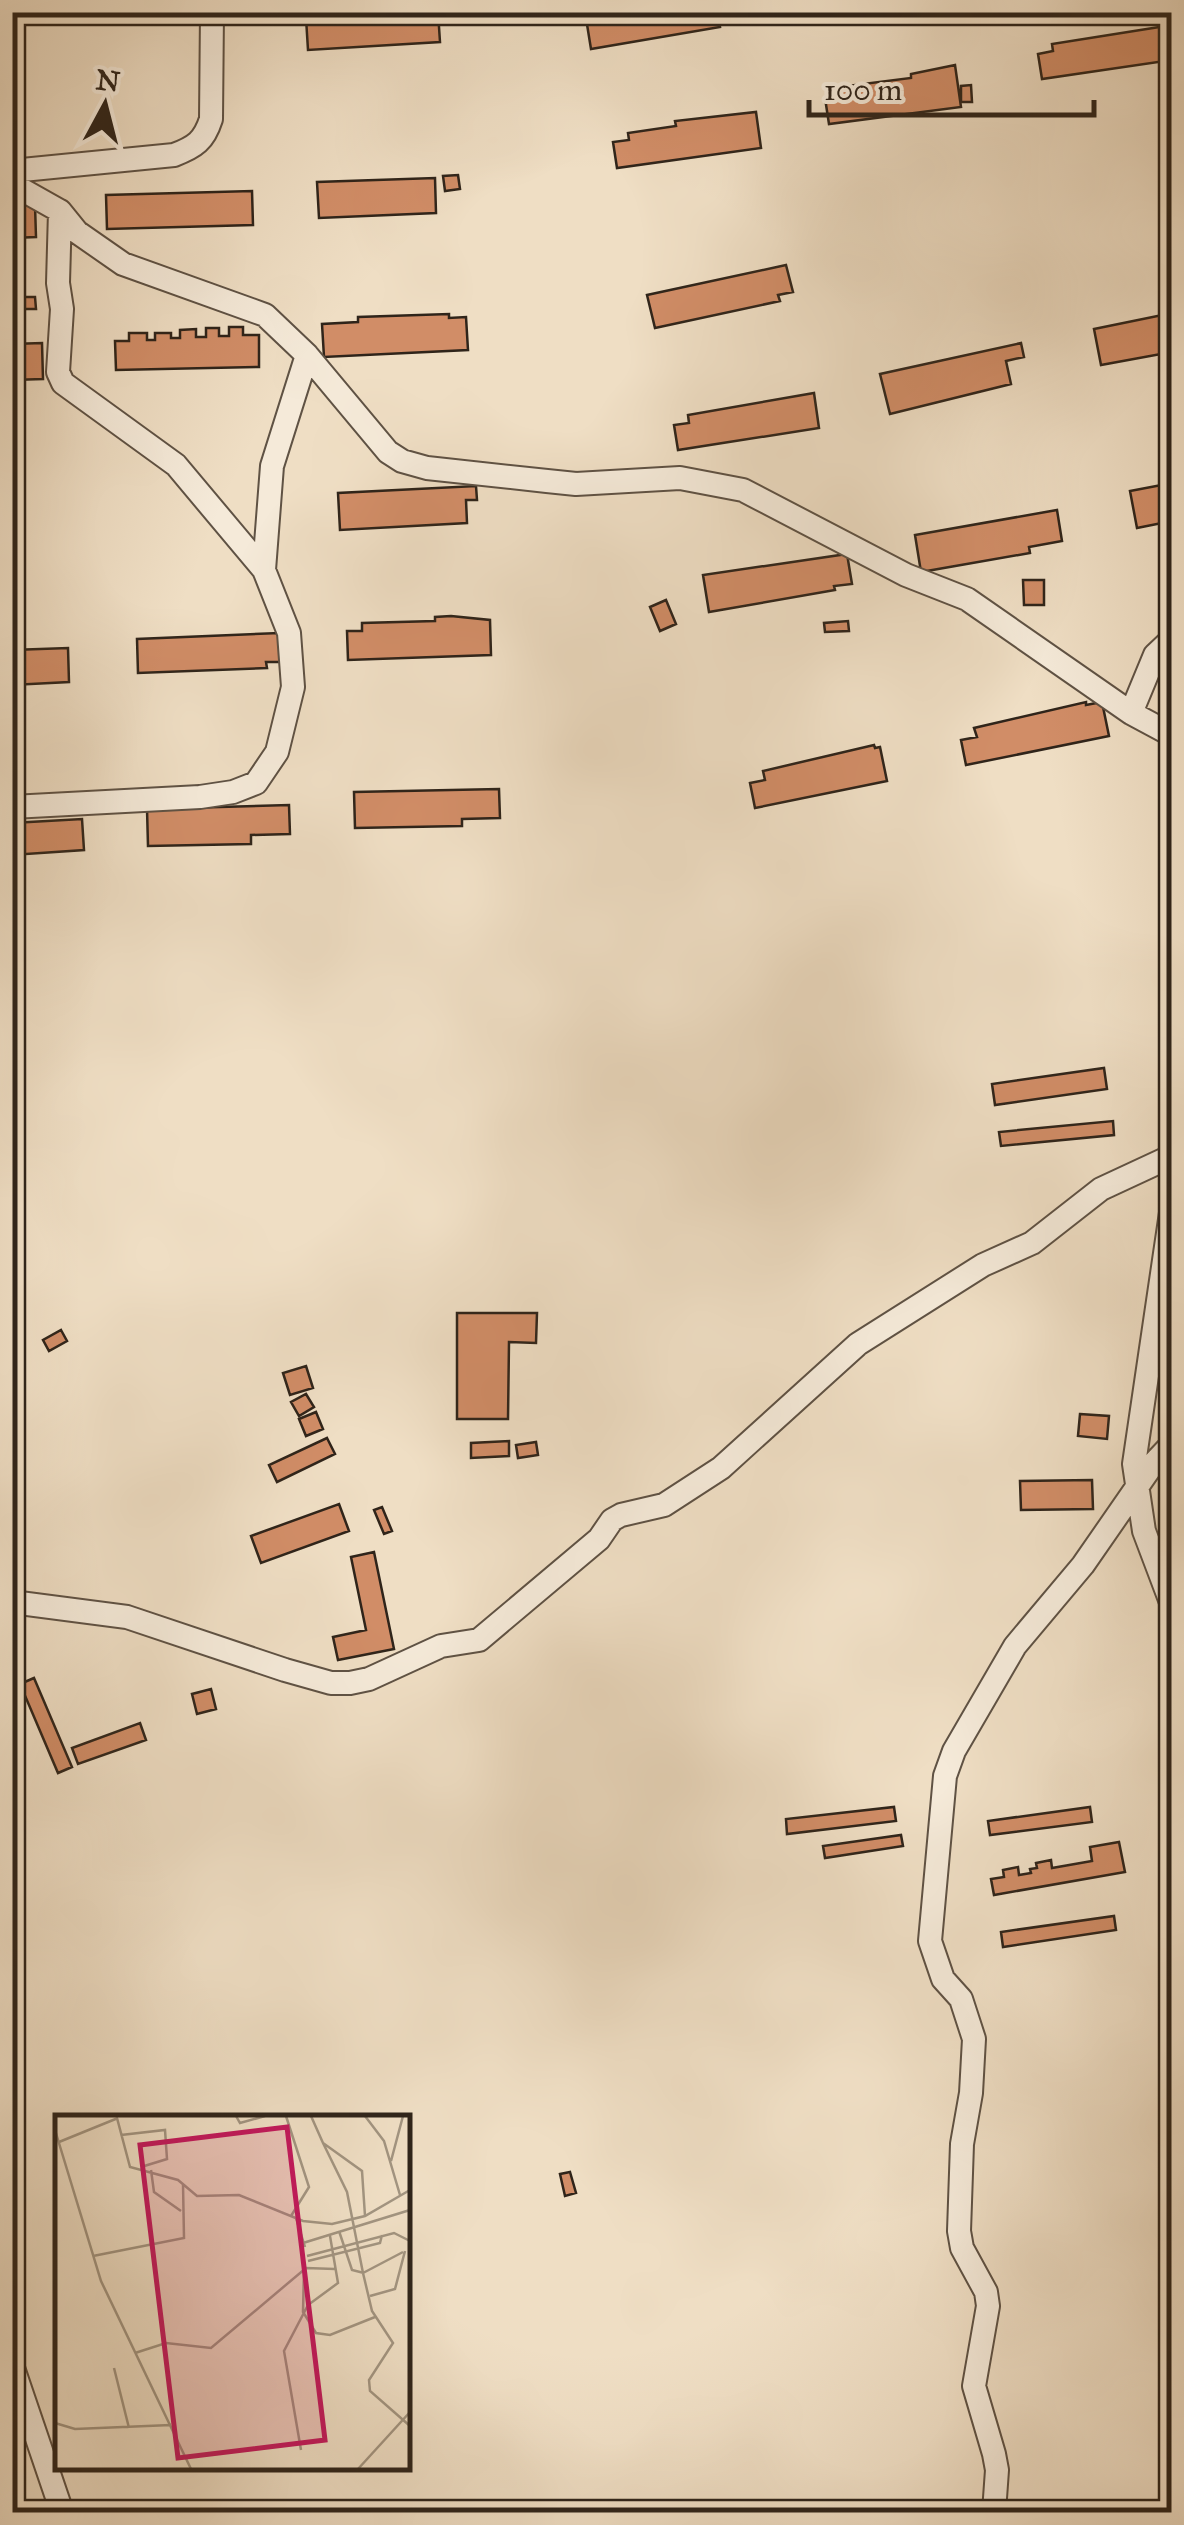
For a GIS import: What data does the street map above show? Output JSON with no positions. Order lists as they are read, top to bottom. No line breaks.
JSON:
{"scale_bar":"100 m","north":"top"}
